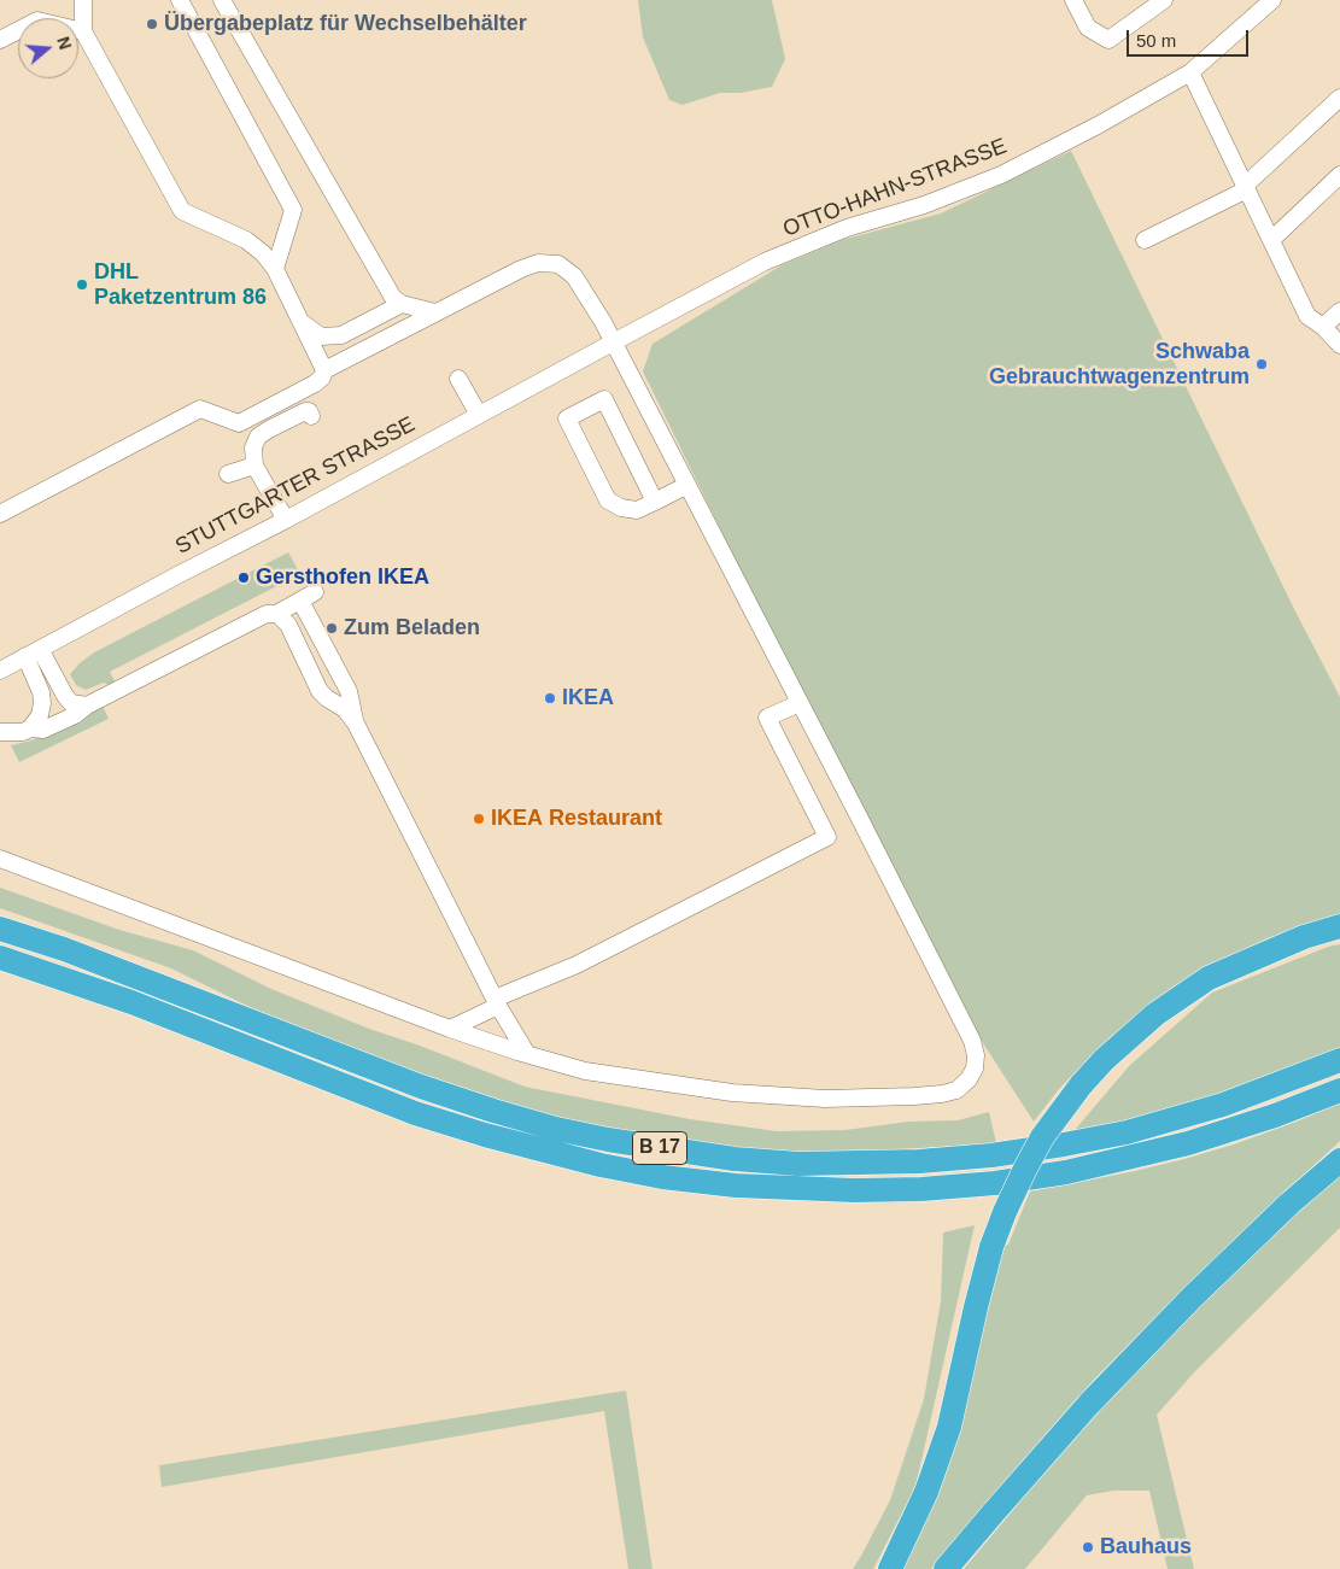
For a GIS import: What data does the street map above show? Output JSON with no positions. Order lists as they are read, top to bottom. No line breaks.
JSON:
{"streets":{"highway":["B 17"],"street":["OTTO-HAHN-STRASSE","STUTTGARTER STRASSE"]},"crossings":[["OTTO-HAHN-STRASSE","STUTTGARTER STRASSE"]],"places":["Übergabeplatz für Wechselbehälter","DHL Paketzentrum 86","Schwaba Gebrauchtwagenzentrum","Gersthofen IKEA","Zum Beladen","IKEA","IKEA Restaurant","Bauhaus"],"scale_bar":"50 m","north":"right"}
